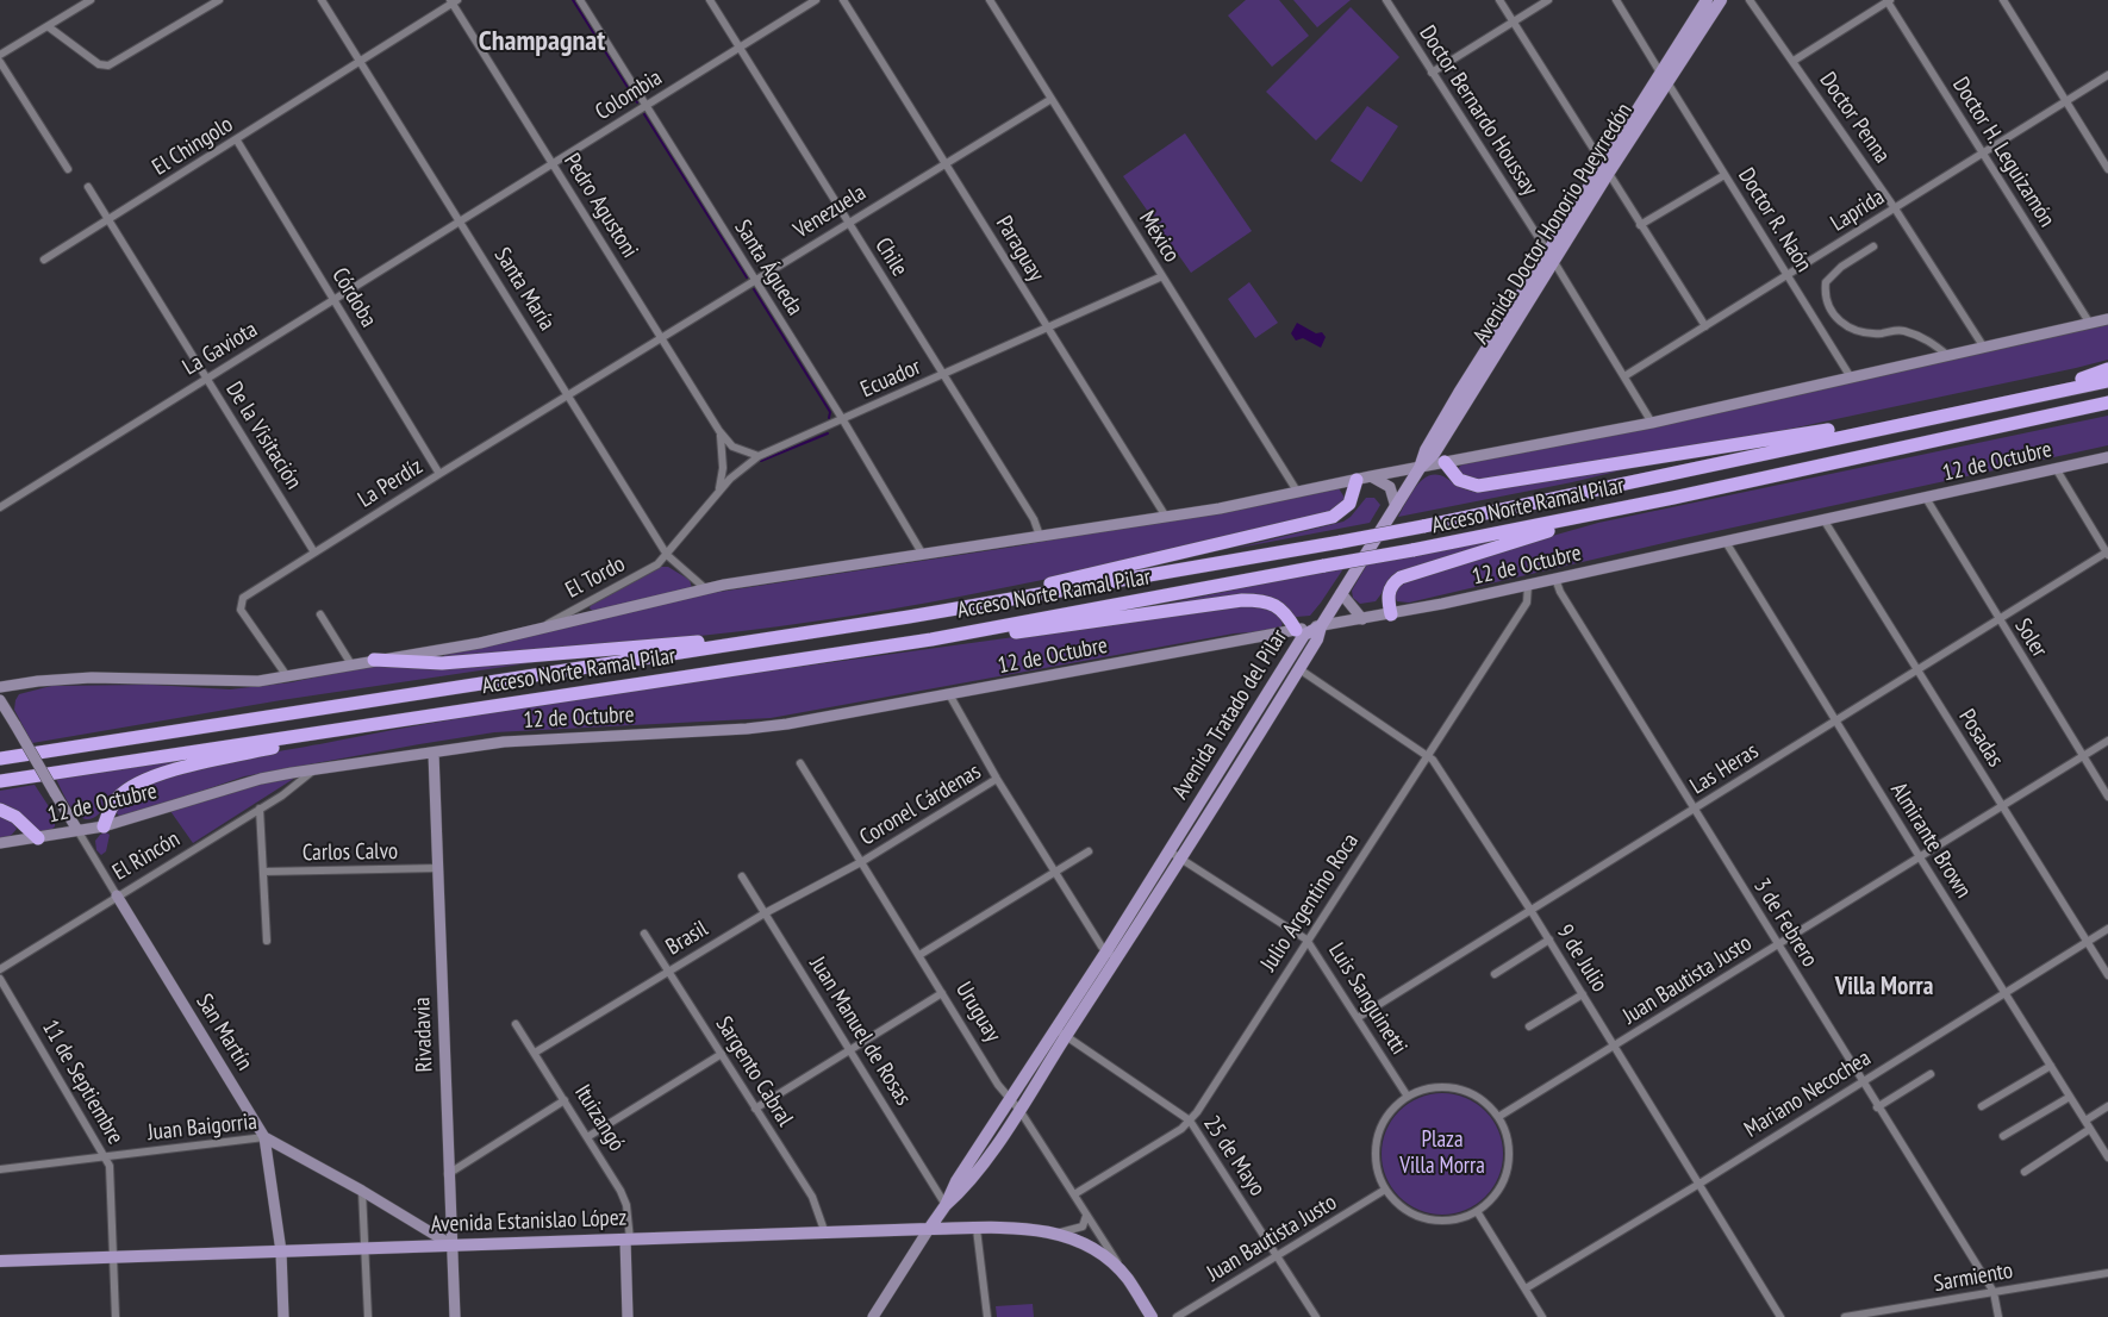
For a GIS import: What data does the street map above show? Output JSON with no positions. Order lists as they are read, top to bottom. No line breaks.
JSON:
{"streets":{"highway":["Acceso Norte Ramal Pilar"],"main road":["Avenida Doctor Honorio Pueyrredón","Avenida Tratado del Pilar","Uruguay","Avenida Estanislao López"],"street":["Colombia","Doctor Bernardo Houssay","Doctor Penna","El Chingolo","Doctor H. Leguizamón","Pedro Agustoni","Laprida","Venezuela","Doctor R. Naón","México","Paraguay","Chile","Santa Águeda","Santa María","Córdoba","La Gaviota","Ecuador","De la Visitación","12 de Octubre","La Perdíz","El Tordo","Soler","Posadas","Las Heras","Coronel Cárdenas","Almirante Brown","Carlos Calvo","El Rincón","Julio Argentino Roca","3 de Febrero","Brasil","9 de Julio","Juan Bautista Justo","Luis Sanguinetti","Juan Manuel de Rosas","San Martín","Rivadavia","Sargento Cabral","11 de Septiembre","Mariano Necochea","Ituizangó","Juan Baigorria","25 de Mayo","Sarmiento"]},"crossings":[["Colombia","Pedro Agustoni"],["Colombia","Chile"],["Colombia","Santa Águeda"],["Colombia","Santa María"],["Colombia","La Gaviota"],["Doctor Bernardo Houssay","Laprida"],["Doctor Bernardo Houssay","Avenida Doctor Honorio Pueyrredón"],["Doctor Penna","Laprida"],["El Chingolo","Pedro Agustoni"],["El Chingolo","Santa María"],["El Chingolo","Córdoba"],["El Chingolo","De la Visitación"],["Doctor H. Leguizamón","Laprida"],["Pedro Agustoni","Venezuela"],["Pedro Agustoni","Ecuador"],["Laprida","Doctor R. Naón"],["Venezuela","México"],["Venezuela","Paraguay"],["Venezuela","Chile"],["Venezuela","Santa Águeda"],["Venezuela","Santa María"],["Venezuela","La Perdíz"],["Doctor R. Naón","Avenida Doctor Honorio Pueyrredón"],["Avenida Doctor Honorio Pueyrredón","12 de Octubre"],["Avenida Doctor Honorio Pueyrredón","Avenida Tratado del Pilar"],["México","Ecuador"],["Paraguay","Ecuador"],["Chile","Ecuador"],["Santa Águeda","Ecuador"],["Santa María","La Gaviota"],["Santa María","Ecuador"],["Santa María","La Perdíz"],["Santa María","El Tordo"],["Córdoba","La Gaviota"],["Córdoba","La Perdíz"],["La Gaviota","De la Visitación"],["Ecuador","El Tordo"],["De la Visitación","La Perdíz"],["12 de Octubre","Soler"],["12 de Octubre","Avenida Tratado del Pilar"],["12 de Octubre","Posadas"],["12 de Octubre","Almirante Brown"],["12 de Octubre","El Rincón"],["12 de Octubre","Julio Argentino Roca"],["12 de Octubre","3 de Febrero"],["12 de Octubre","San Martín"],["12 de Octubre","Rivadavia"],["Soler","Las Heras"],["Soler","Juan Bautista Justo"],["Avenida Tratado del Pilar","9 de Julio"],["Avenida Tratado del Pilar","Luis Sanguinetti"],["Avenida Tratado del Pilar","Uruguay"],["Avenida Tratado del Pilar","Juan Manuel de Rosas"],["Avenida Tratado del Pilar","25 de Mayo"],["Avenida Tratado del Pilar","Avenida Estanislao López"],["Posadas","Las Heras"],["Posadas","Juan Bautista Justo"],["Posadas","Mariano Necochea"],["Las Heras","Almirante Brown"],["Las Heras","3 de Febrero"],["Las Heras","9 de Julio"],["Las Heras","Luis Sanguinetti"],["Coronel Cárdenas","Brasil"],["Coronel Cárdenas","Uruguay"],["Almirante Brown","Juan Bautista Justo"],["Almirante Brown","Mariano Necochea"],["Carlos Calvo","Rivadavia"],["El Rincón","San Martín"],["Julio Argentino Roca","9 de Julio"],["Julio Argentino Roca","Luis Sanguinetti"],["Julio Argentino Roca","Uruguay"],["Julio Argentino Roca","25 de Mayo"],["3 de Febrero","Juan Bautista Justo"],["3 de Febrero","Mariano Necochea"],["3 de Febrero","Sarmiento"],["Brasil","Uruguay"],["Brasil","Juan Manuel de Rosas"],["Brasil","Sargento Cabral"],["Brasil","Ituizangó"],["9 de Julio","Juan Bautista Justo"],["9 de Julio","Mariano Necochea"],["Juan Bautista Justo","Luis Sanguinetti"],["Juan Bautista Justo","25 de Mayo"],["Uruguay","Avenida Estanislao López"],["San Martín","Juan Baigorria"],["San Martín","Avenida Estanislao López"],["Rivadavia","Juan Baigorria"],["Rivadavia","Avenida Estanislao López"],["Sargento Cabral","Avenida Estanislao López"],["11 de Septiembre","Juan Baigorria"],["11 de Septiembre","Avenida Estanislao López"],["Ituizangó","Avenida Estanislao López"],["Juan Baigorria","Avenida Estanislao López"]],"districts":["Champagnat","Villa Morra"],"parks":["Plaza Villa Morra"]}
